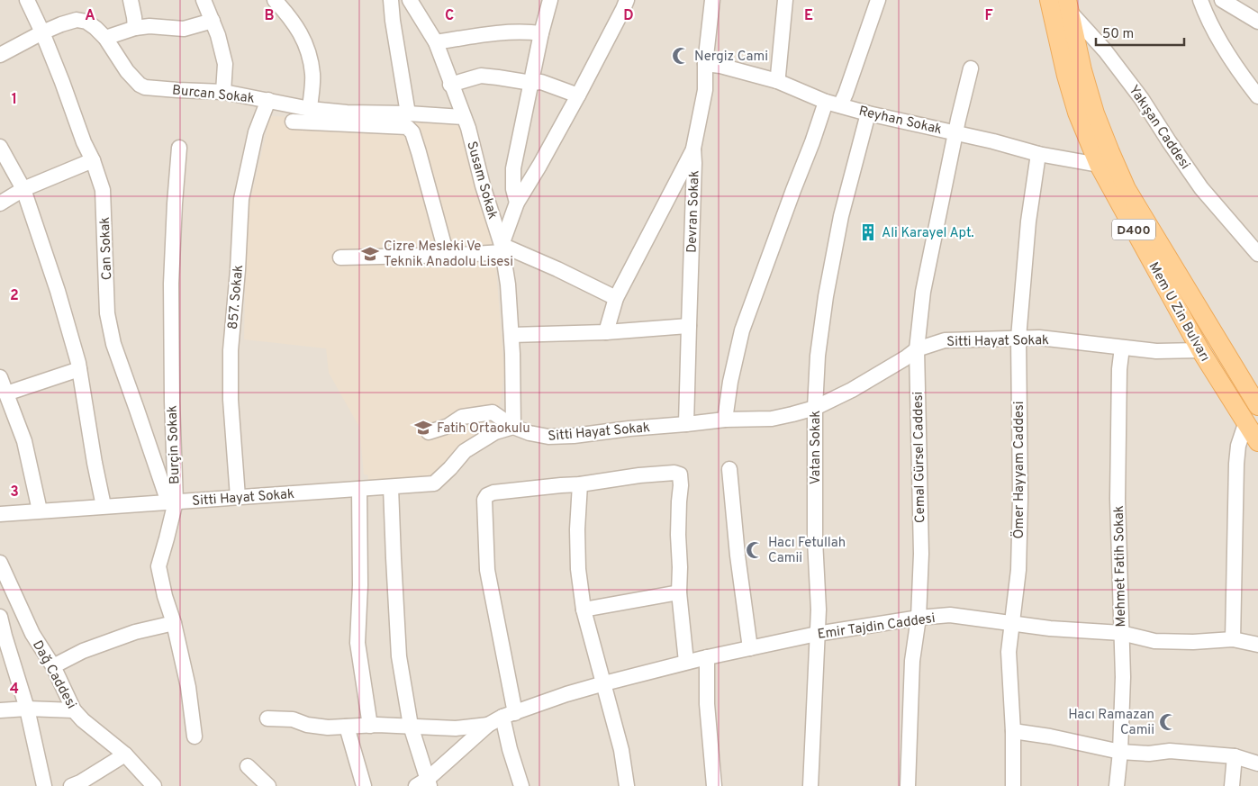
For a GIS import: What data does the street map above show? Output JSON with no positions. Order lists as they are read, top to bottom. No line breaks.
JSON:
{"streets":{"main road":["D400","Mem U Zin Bulvarı"],"street":["Burcan Sokak","Reyhan Sokak","Yakışan Caddesi","Susam Sokak","Devran Sokak","Can Sokak","857. Sokak","Sitti Hayat Sokak","Burçin Sokak","Vatan Sokak","Cemal Gürsel Caddesi","Ömer Hayyam Caddesi","Mehmet Fatih Sokak","Emir Tajdin Caddesi","Dağ Caddesi"]},"crossings":[["Burcan Sokak","Susam Sokak"],["Burcan Sokak","Can Sokak"],["Burcan Sokak","857. Sokak"],["Reyhan Sokak","Devran Sokak"],["Reyhan Sokak","Mem U Zin Bulvarı"],["Reyhan Sokak","Vatan Sokak"],["Reyhan Sokak","Cemal Gürsel Caddesi"],["Reyhan Sokak","Ömer Hayyam Caddesi"],["Yakışan Caddesi","Mem U Zin Bulvarı"],["Susam Sokak","Sitti Hayat Sokak"],["Devran Sokak","Sitti Hayat Sokak"],["Can Sokak","Sitti Hayat Sokak"],["Can Sokak","Burçin Sokak"],["857. Sokak","Sitti Hayat Sokak"],["Mem U Zin Bulvarı","Sitti Hayat Sokak"],["Sitti Hayat Sokak","Burçin Sokak"],["Sitti Hayat Sokak","Vatan Sokak"],["Sitti Hayat Sokak","Cemal Gürsel Caddesi"],["Sitti Hayat Sokak","Ömer Hayyam Caddesi"],["Sitti Hayat Sokak","Mehmet Fatih Sokak"],["Vatan Sokak","Emir Tajdin Caddesi"],["Cemal Gürsel Caddesi","Emir Tajdin Caddesi"],["Ömer Hayyam Caddesi","Emir Tajdin Caddesi"],["Mehmet Fatih Sokak","Emir Tajdin Caddesi"]],"places":{"mosque":["Nergiz Cami","Hacı Fetullah Camii","Hacı Ramazan Camii"],"building":["Ali Karayel Apt."],"school or university":["Cizre Mesleki Ve Teknik Anadolu Lisesi","Fatih Ortaokulu"]},"scale_bar":"50 m","grid":{"columns":["A","B","C","D","E","F"],"rows":["1","2","3","4"]}}
